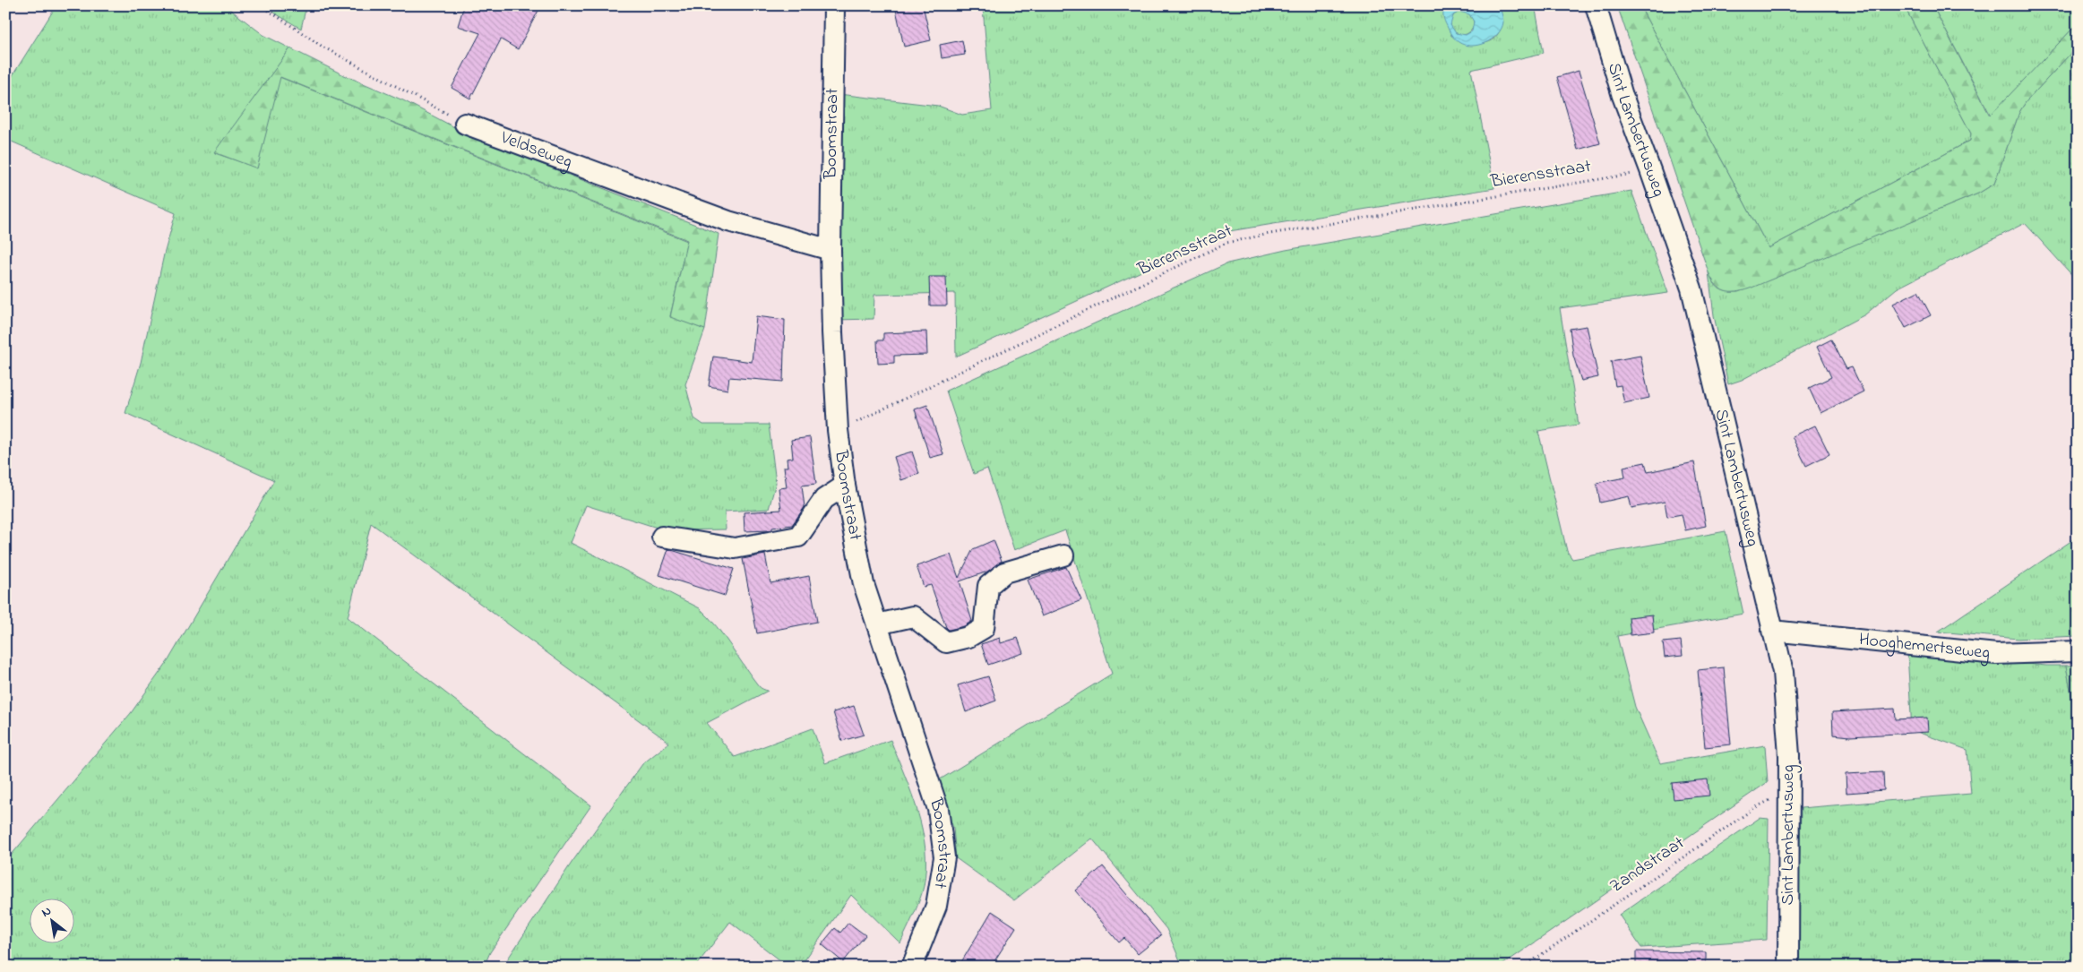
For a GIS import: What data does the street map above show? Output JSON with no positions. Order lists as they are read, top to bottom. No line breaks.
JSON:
{"streets":{"street":["Sint Lambertusweg","Boomstraat","Veldseweg","Hooghemertseweg"],"path":["Bierensstraat","Zandstraat"]},"crossings":[["Sint Lambertusweg","Bierensstraat"],["Sint Lambertusweg","Hooghemertseweg"],["Sint Lambertusweg","Zandstraat"],["Boomstraat","Veldseweg"],["Boomstraat","Bierensstraat"]],"north":"top left"}
